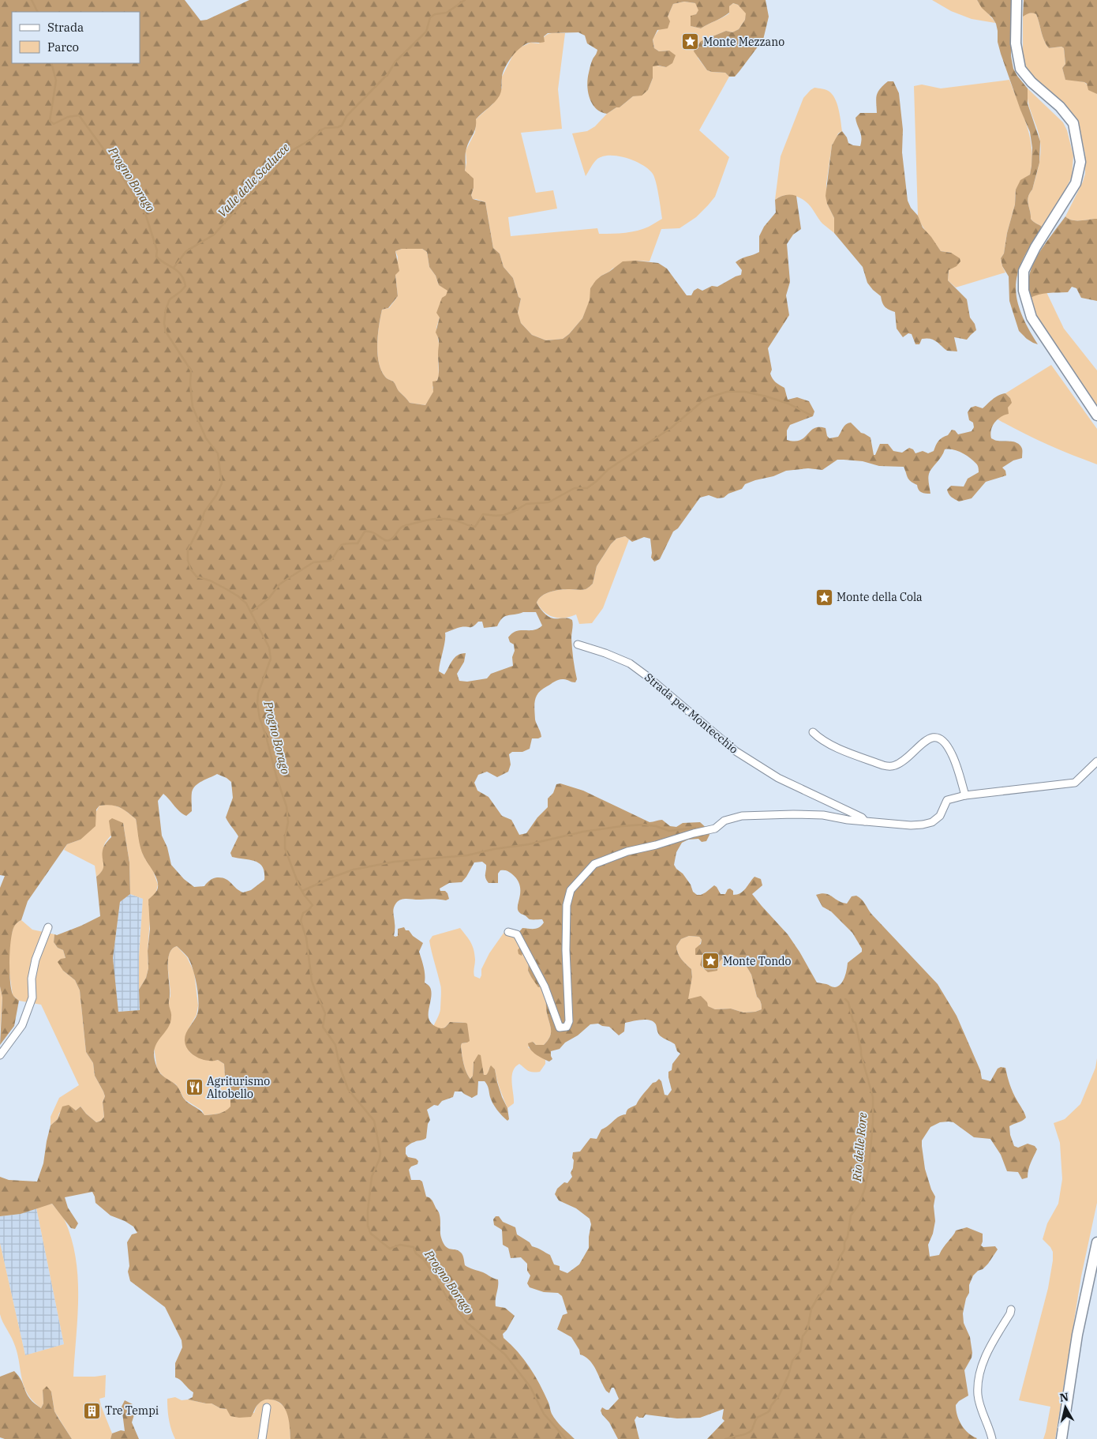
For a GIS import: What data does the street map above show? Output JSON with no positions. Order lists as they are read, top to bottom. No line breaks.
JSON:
{"streets":{"street":["Strada per Montecchio"]},"water":["Progno Borago","Valle delle Scalucce","Rio delle Rore"],"places":{"place":["Monte Mezzano","Monte della Cola","Monte Tondo"],"restaurant":["Agriturismo Altobello"],"building":["Tre Tempi"]},"legend":["Strada","Parco"],"north":"top"}
